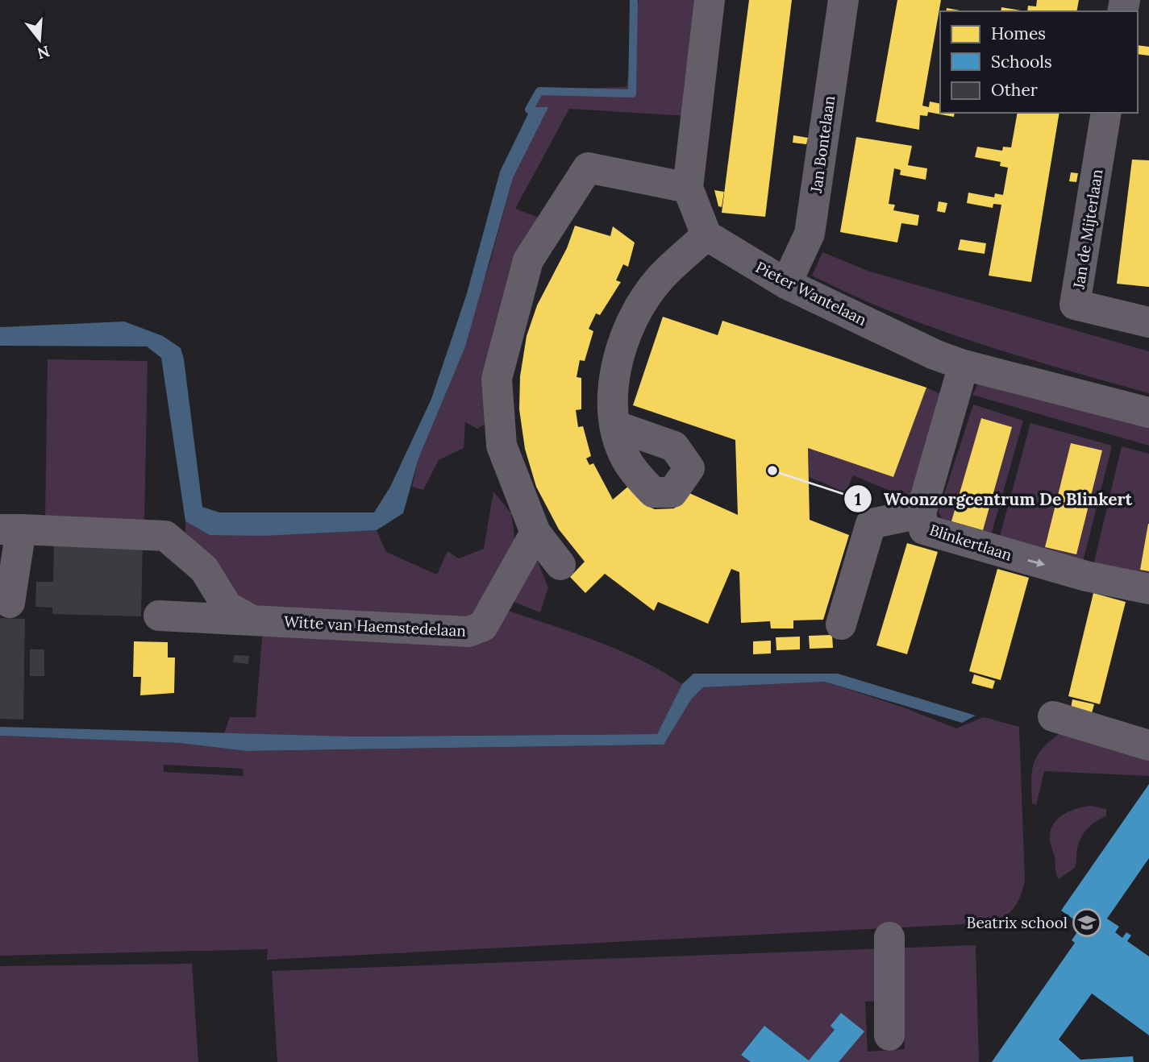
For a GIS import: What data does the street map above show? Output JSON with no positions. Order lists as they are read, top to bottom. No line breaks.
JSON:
{"streets":{"street":["Jan Bontelaan","Jan de Mijterlaan","Pieter Wantelaan","Blinkertlaan","Witte van Haemstedelaan"]},"crossings":[["Jan Bontelaan","Pieter Wantelaan"],["Pieter Wantelaan","Blinkertlaan"]],"one_way":["Blinkertlaan"],"places":{"other":["Woonzorgcentrum De Blinkert"],"school or university":["Beatrix school"]},"legend":["Homes","Schools","Other"],"north":"bottom"}
